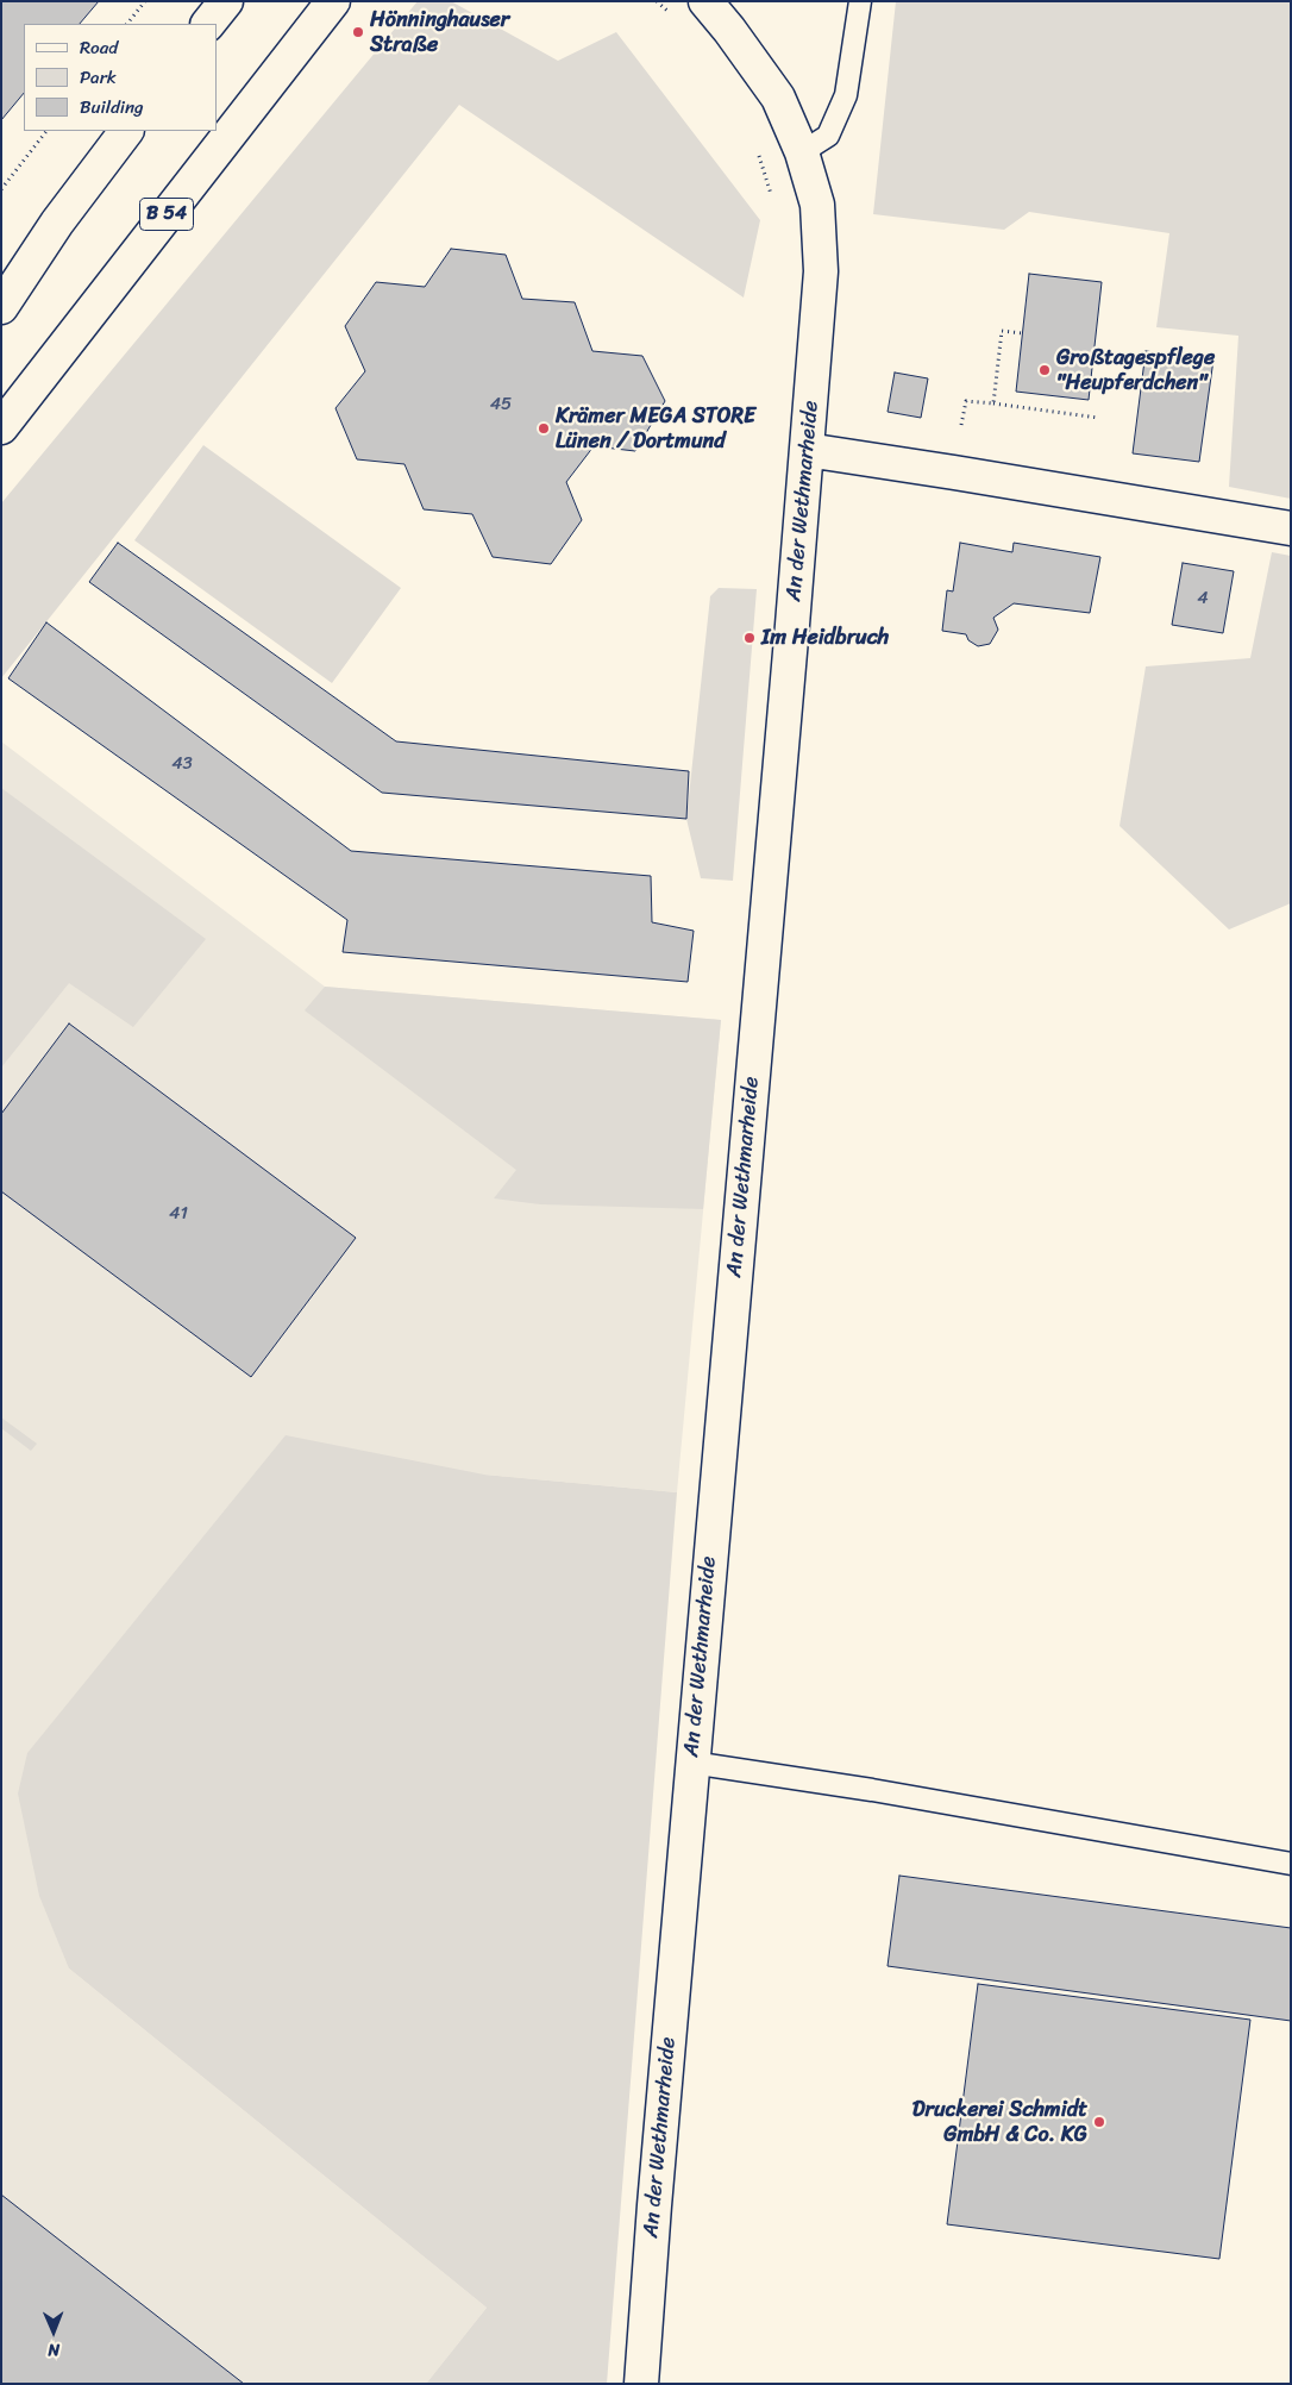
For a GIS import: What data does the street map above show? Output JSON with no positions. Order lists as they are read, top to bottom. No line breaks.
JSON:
{"streets":{"street":["B 54","An der Wethmarheide"]},"places":["Hönninghauser Straße","Großtagespflege \"Heupferdchen\"","Krämer MEGA STORE Lünen / Dortmund","Im Heidbruch","Druckerei Schmidt GmbH & Co. KG"],"house_numbers":["45","4","43","41"],"legend":["Road","Park","Building"],"north":"bottom"}
